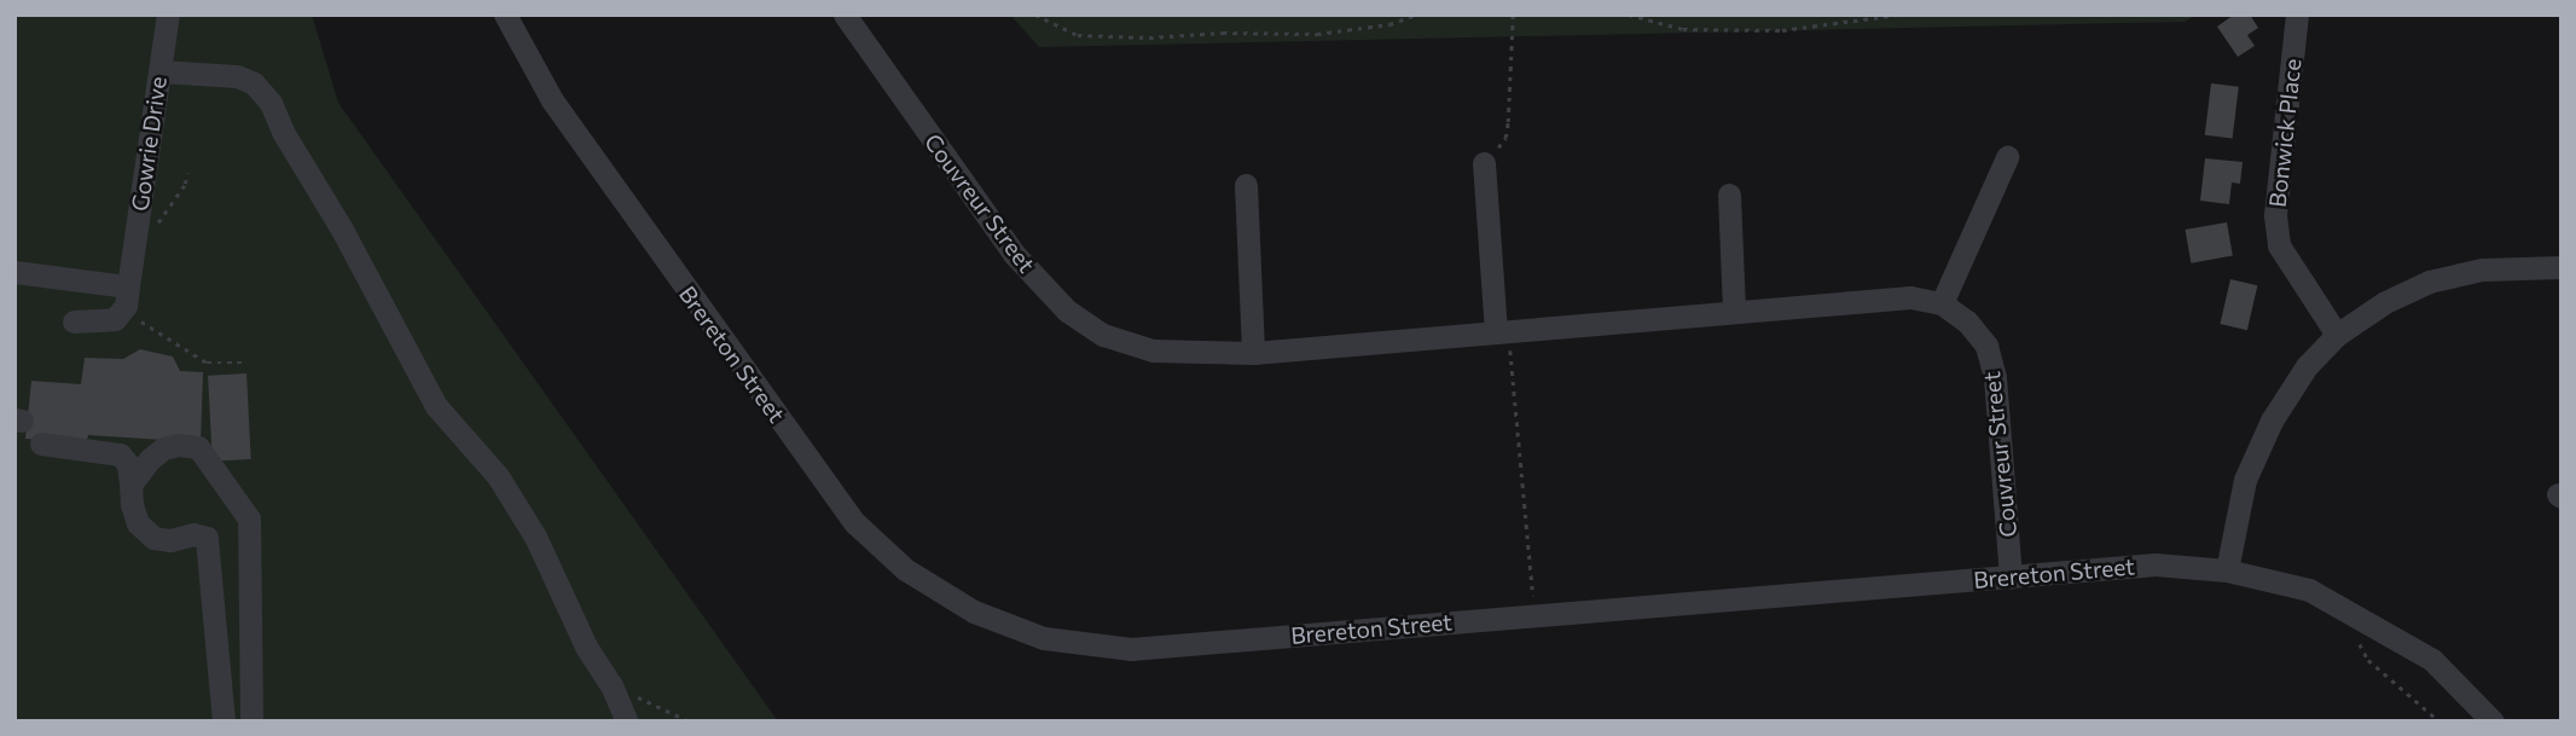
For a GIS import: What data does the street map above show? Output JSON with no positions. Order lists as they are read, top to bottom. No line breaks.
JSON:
{"streets":{"street":["Bonwick Place","Gowrie Drive","Couvreur Street","Brereton Street"]},"crossings":[["Couvreur Street","Brereton Street"]]}
